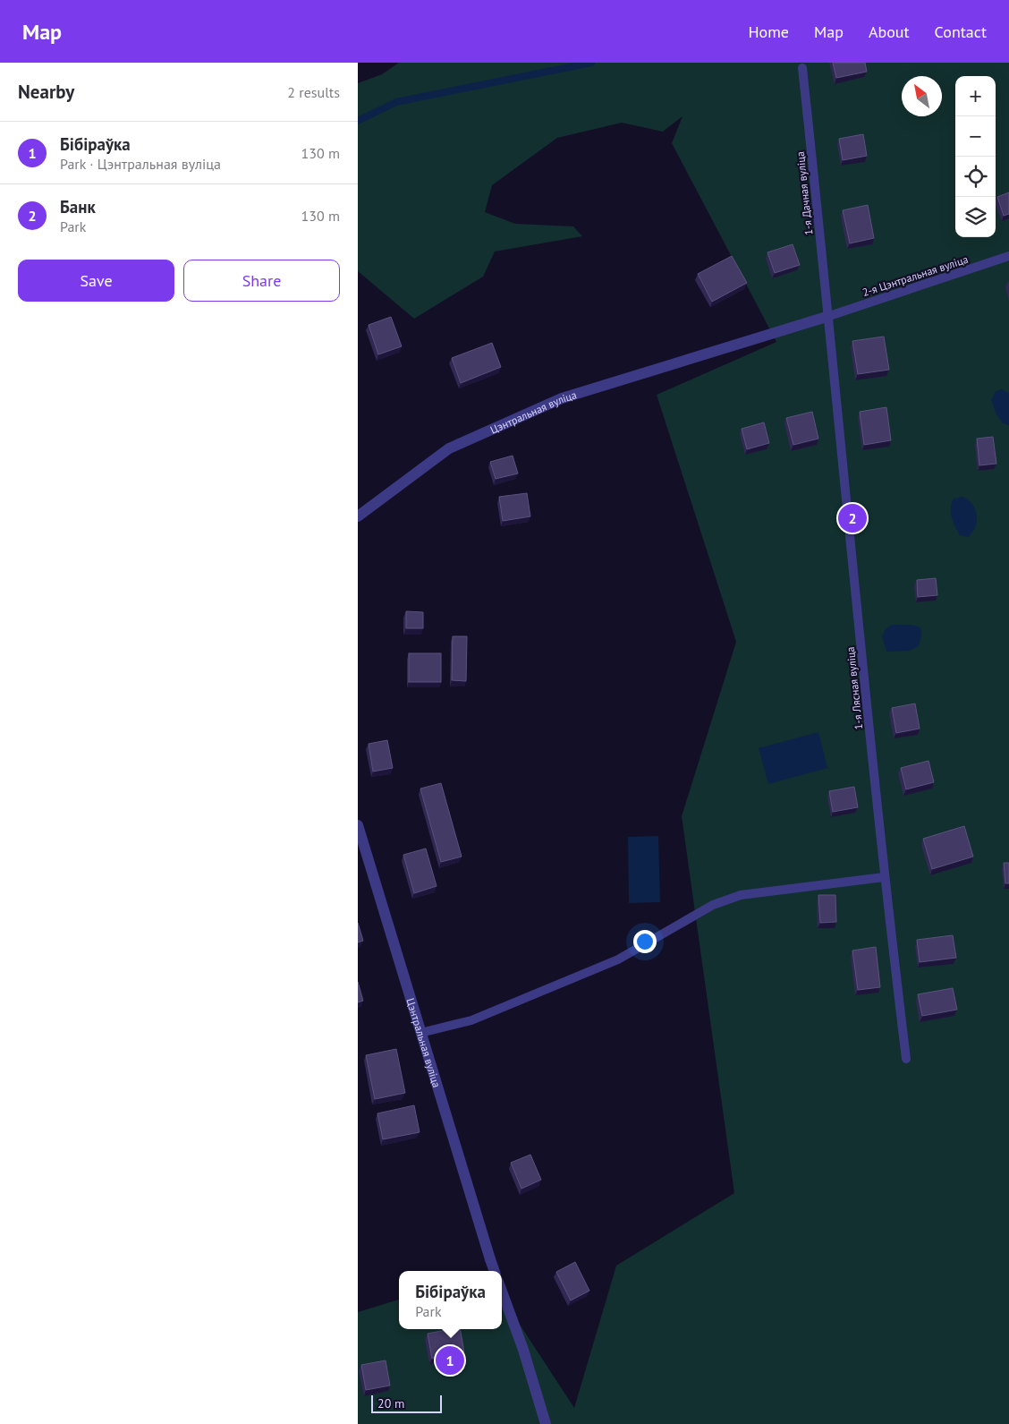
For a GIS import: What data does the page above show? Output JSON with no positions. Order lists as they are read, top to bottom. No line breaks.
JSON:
{"streets":{"street":["Цэнтральная вуліца"],"lane":["1-я Дачная вуліца","2-я Цэнтральная вуліца","1-я Лясная вуліца"]},"crossings":[["1-я Дачная вуліца","2-я Цэнтральная вуліца"],["1-я Дачная вуліца","Цэнтральная вуліца"],["1-я Дачная вуліца","1-я Лясная вуліца"],["2-я Цэнтральная вуліца","Цэнтральная вуліца"],["2-я Цэнтральная вуліца","1-я Лясная вуліца"],["Цэнтральная вуліца","1-я Лясная вуліца"]],"scale_bar":"20 m","north":"top left","page":{"header":"Map","nav":["Home","Map","About","Contact"],"heading":["Nearby","2 results"],"map_buttons":["+","−"],"list":[{"mark":"1","name":"Бібіраўка","note":"Park · Цэнтральная вуліца","value":"130 m"},{"mark":"2","name":"Банк","note":"Park","value":"130 m"}],"buttons":["Save","Share"],"pins":["2","1"],"popup":["Бібіраўка","Park"],"scale":"20 m"}}
